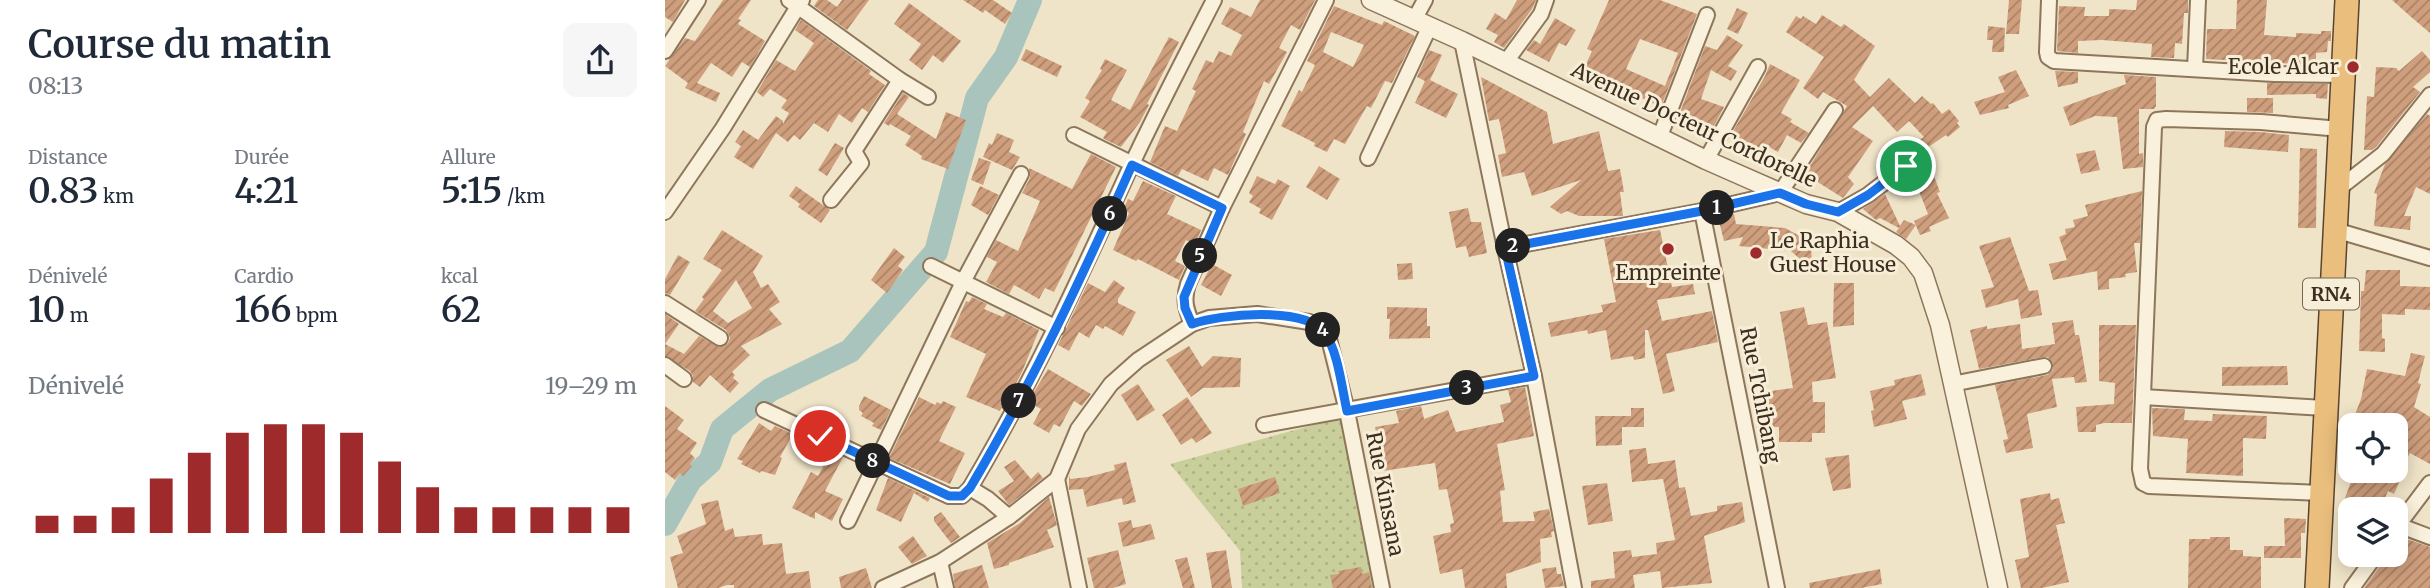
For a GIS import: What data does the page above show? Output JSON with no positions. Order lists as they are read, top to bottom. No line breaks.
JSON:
{"streets":{"highway":["RN4"],"street":["Avenue Docteur Cordorelle","Rue Tchibang","Rue Kinsana"]},"places":["Ecole Alcar","Empreinte","Le Raphia Guest House"],"page":{"heading":["Course du matin","08:13"],"stats":[["Distance","0.83 km"],["Durée","4:21"],["Allure","5:15 /km"],["Dénivelé","10 m"],["Cardio","166 bpm"],["kcal","62"]],"pins":["1","6","2","5","4","3","7","8"],"chart":["Dénivelé","19–29 m"]}}
